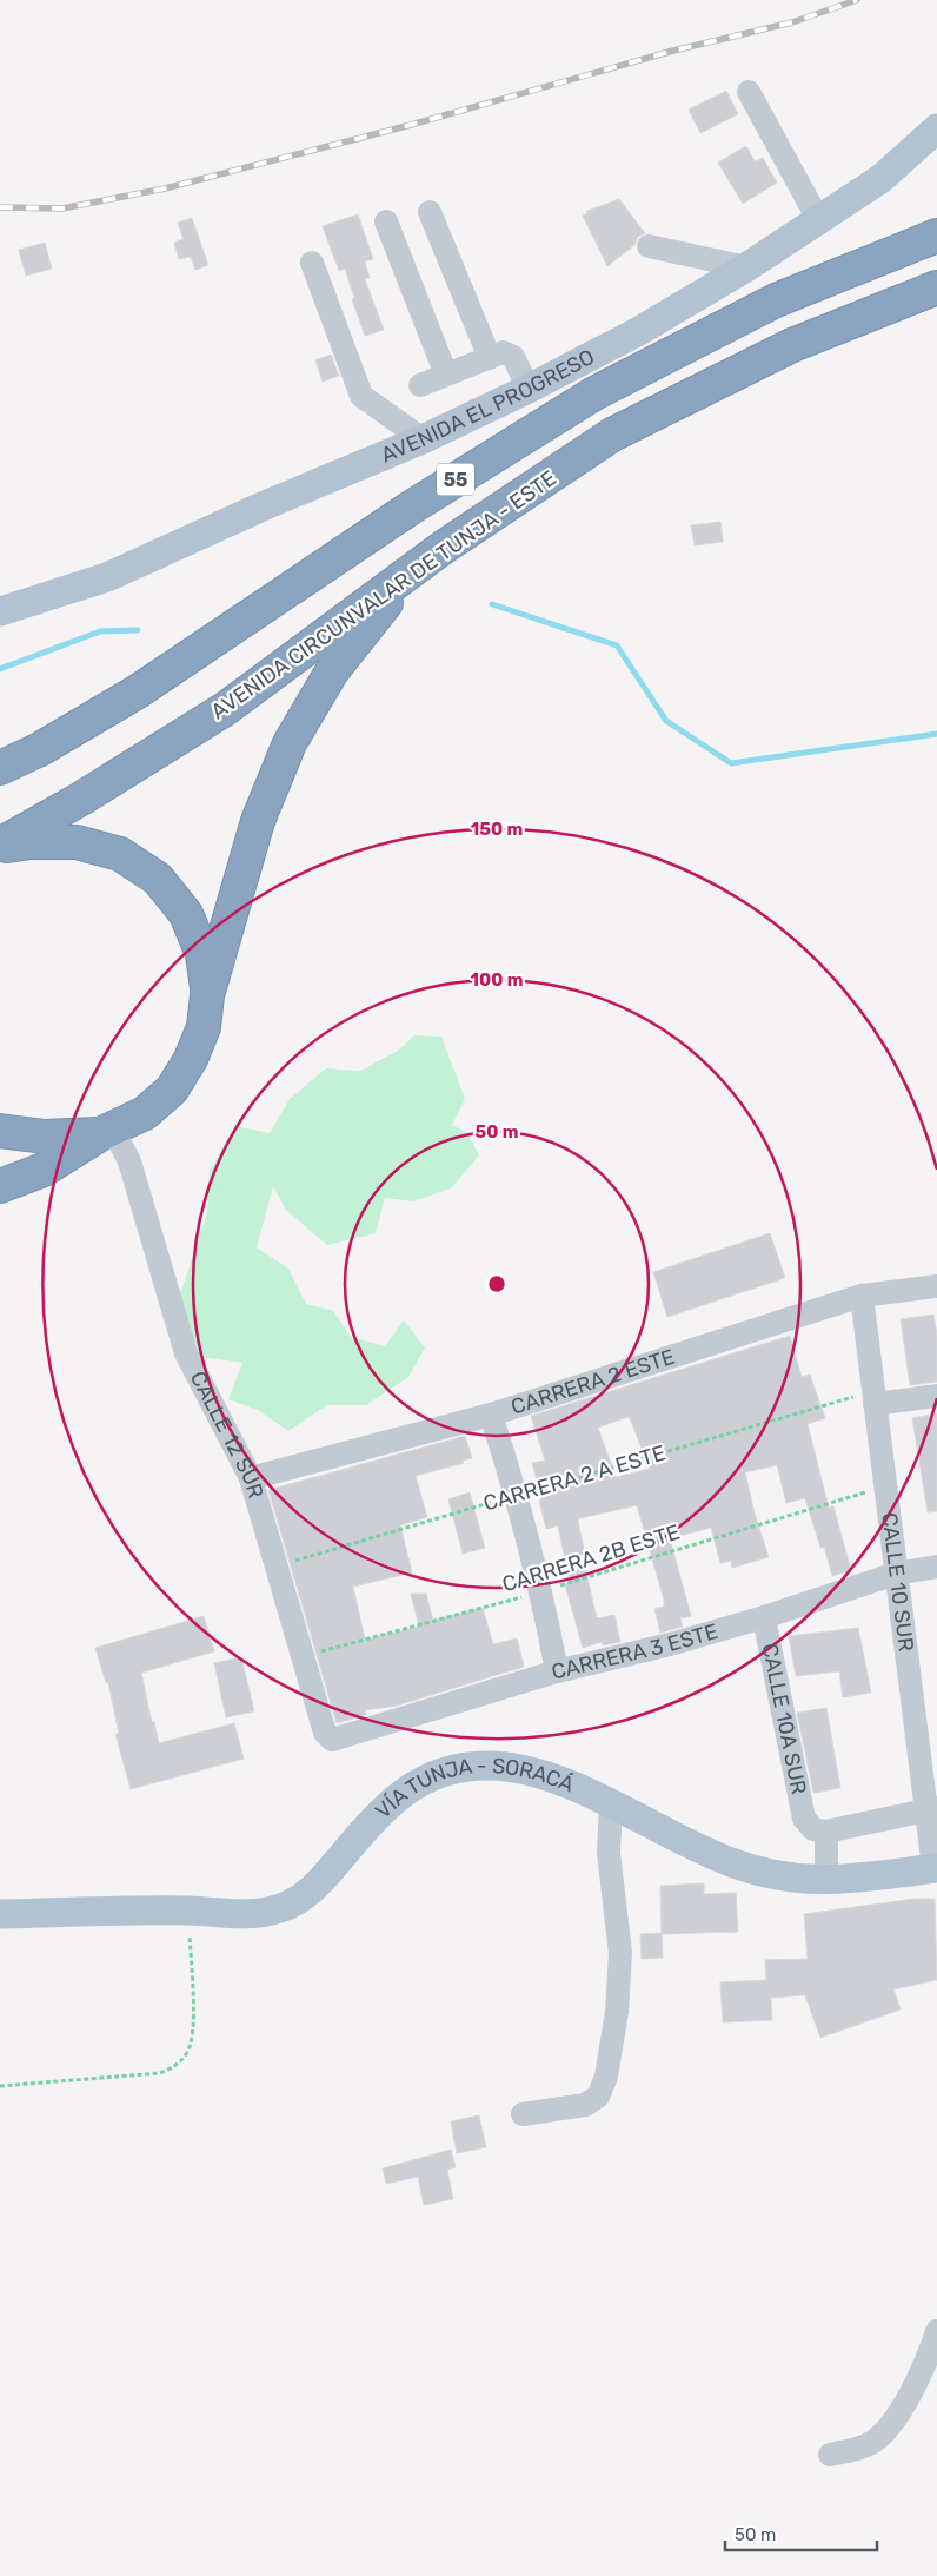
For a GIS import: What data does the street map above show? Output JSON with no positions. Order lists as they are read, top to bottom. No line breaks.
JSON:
{"streets":{"highway":["55","AVENIDA CIRCUNVALAR DE TUNJA - ESTE"],"main road":["AVENIDA EL PROGRESO","VÍA TUNJA - SORACÁ"],"street":["CARRERA 2 ESTE","CALLE 12 SUR","CALLE 10 SUR","CARRERA 3 ESTE","CALLE 10A SUR"],"path":["CARRERA 2 A ESTE","CARRERA 2B ESTE"]},"crossings":[["CARRERA 2 ESTE","CALLE 12 SUR"],["CARRERA 2 ESTE","CALLE 10 SUR"],["CALLE 12 SUR","CARRERA 2 A ESTE"],["CALLE 12 SUR","CARRERA 2B ESTE"],["CALLE 12 SUR","CARRERA 3 ESTE"],["CARRERA 2 A ESTE","CALLE 10 SUR"],["CARRERA 2B ESTE","CALLE 10 SUR"],["CALLE 10 SUR","CARRERA 3 ESTE"],["CALLE 10 SUR","VÍA TUNJA - SORACÁ"],["CARRERA 3 ESTE","CALLE 10A SUR"]],"scale_bar":"50 m","rings":["150 m","100 m","50 m"]}
